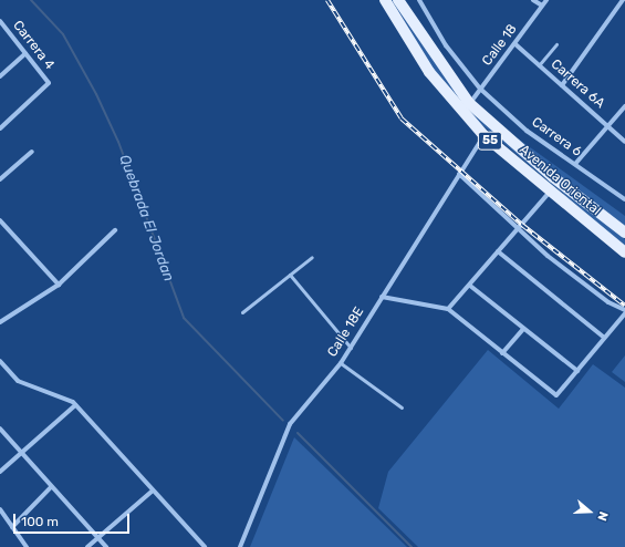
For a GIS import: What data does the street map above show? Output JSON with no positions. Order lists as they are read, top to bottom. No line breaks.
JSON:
{"streets":{"main road":["55","Avenida Oriental"],"street":["Carrera 4","Calle 18","Carrera 6A","Carrera 6","Calle 18E"]},"crossings":[["Calle 18","Carrera 6A"],["Calle 18","Carrera 6"],["Calle 18","Avenida Oriental"],["Avenida Oriental","Calle 18E"]],"water":["Quebrada El Jordan"],"scale_bar":"100 m","north":"right"}
